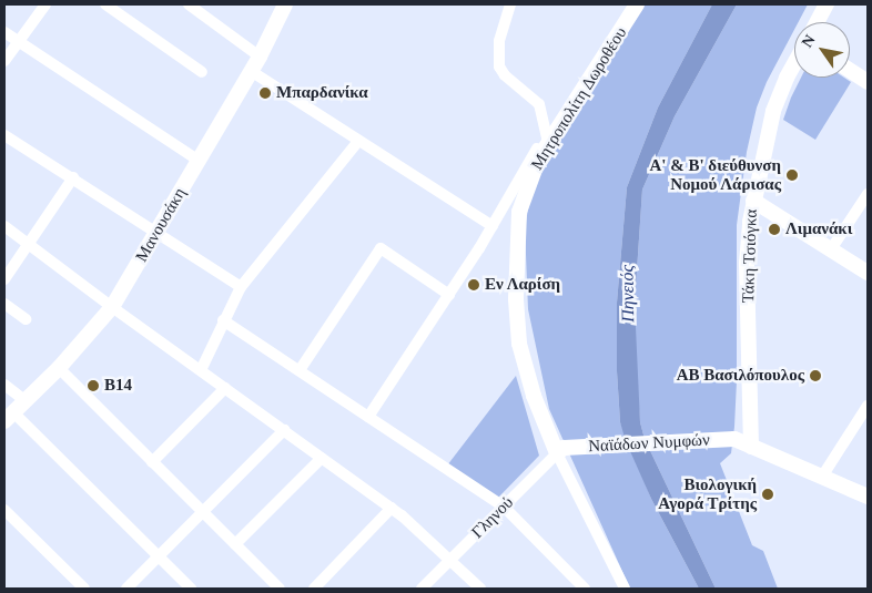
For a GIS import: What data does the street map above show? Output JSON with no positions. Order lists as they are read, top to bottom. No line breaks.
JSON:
{"streets":{"street":["Μητροπολίτη Δωροθέου","Μανουσάκη","Τάκη Τσιόγκα","Ναϊάδων Νυμφών","Γληνού"]},"crossings":[["Μητροπολίτη Δωροθέου","Ναϊάδων Νυμφών"],["Μητροπολίτη Δωροθέου","Γληνού"],["Τάκη Τσιόγκα","Ναϊάδων Νυμφών"],["Ναϊάδων Νυμφών","Γληνού"]],"water":["Πηνειός"],"places":["Μπαρδανίκα","Α' & Β' διεύθυνση Νομού Λάρισας","Λιμανάκι","Εν Λαρίση","ΑΒ Βασιλόπουλος","Β14","Βιολογική Αγορά Τρίτης"],"north":"top left"}
